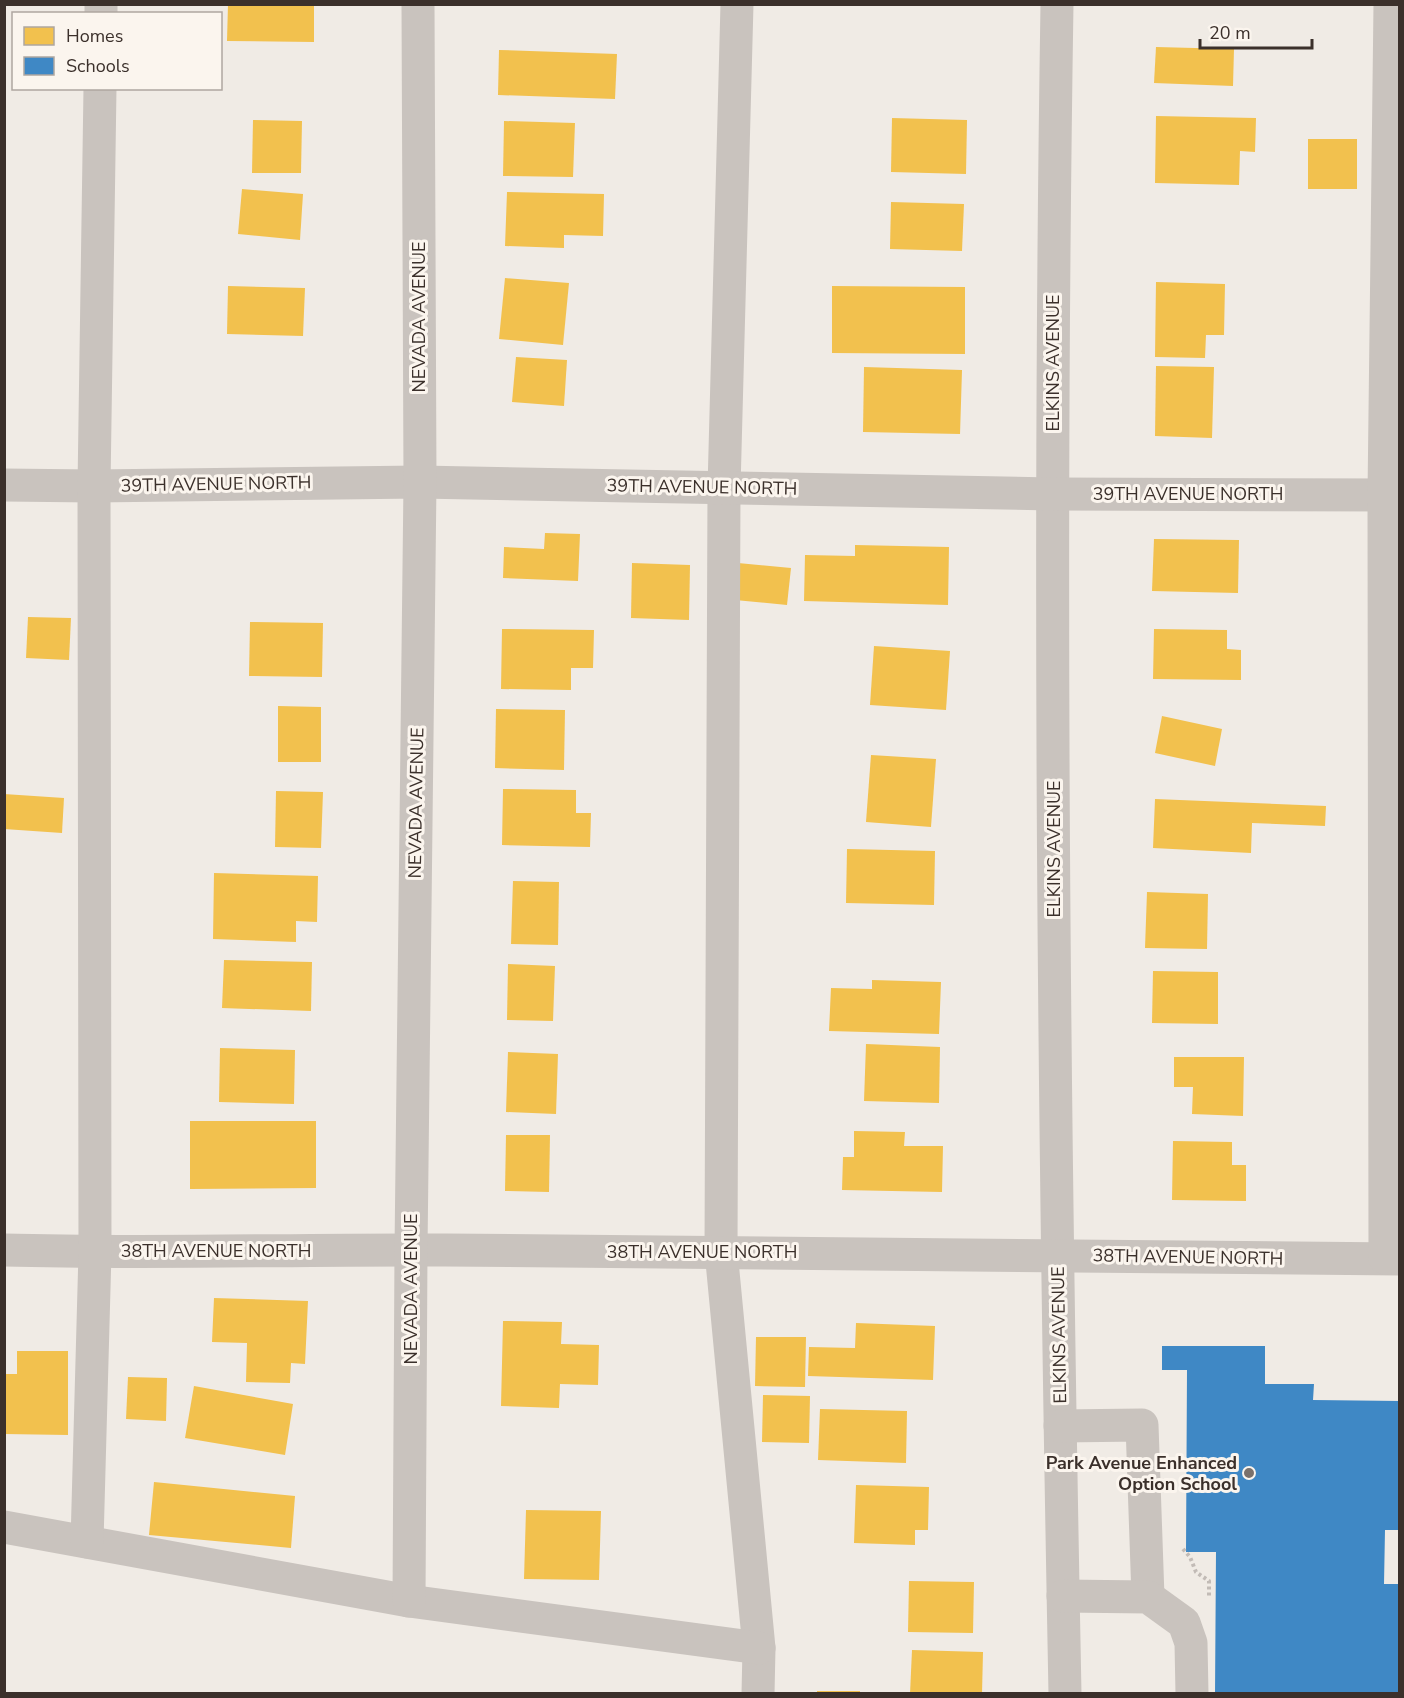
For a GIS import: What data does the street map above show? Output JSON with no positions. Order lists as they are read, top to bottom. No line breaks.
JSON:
{"streets":{"street":["NEVADA AVENUE","ELKINS AVENUE","39TH AVENUE NORTH","38TH AVENUE NORTH"]},"crossings":[["NEVADA AVENUE","39TH AVENUE NORTH"],["NEVADA AVENUE","38TH AVENUE NORTH"],["ELKINS AVENUE","39TH AVENUE NORTH"],["ELKINS AVENUE","38TH AVENUE NORTH"]],"places":["Park Avenue Enhanced Option School"],"legend":["Homes","Schools"],"scale_bar":"20 m"}
